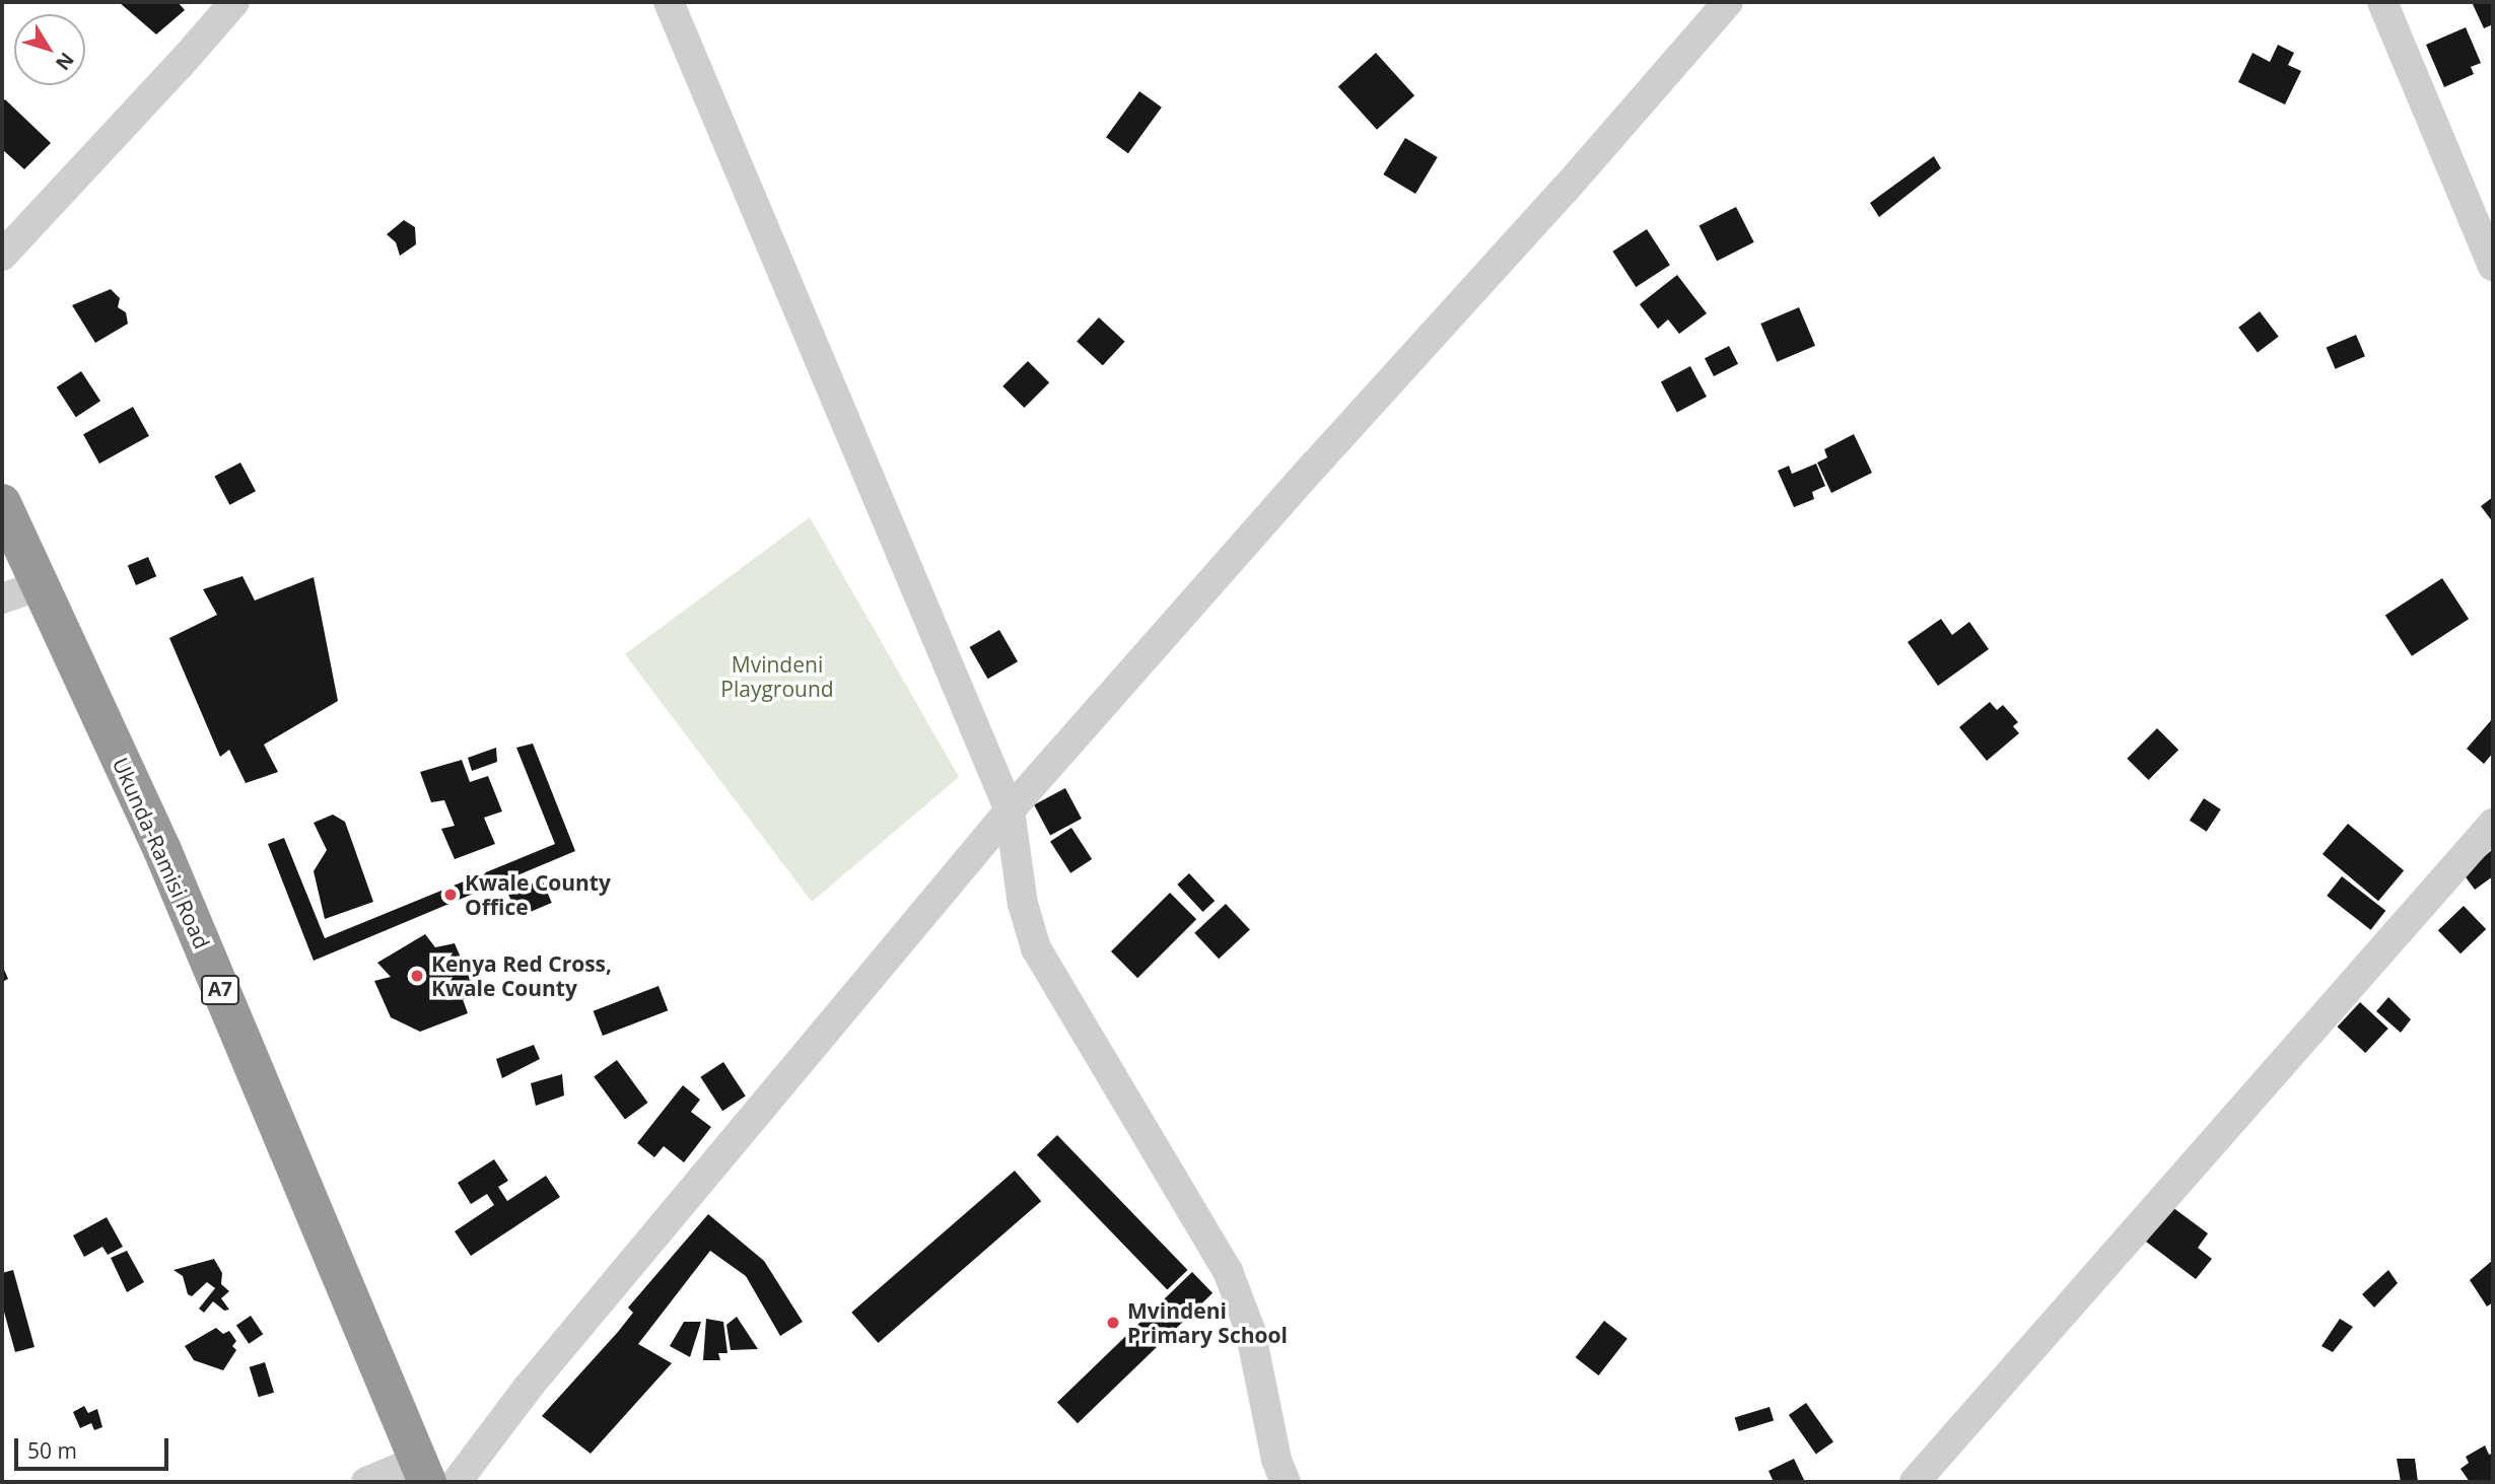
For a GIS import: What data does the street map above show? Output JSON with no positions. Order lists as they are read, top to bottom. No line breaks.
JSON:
{"streets":{"highway":["Ukunda-Ramisi Road","A7"]},"parks":["Mvindeni Playground"],"places":["Kwale County Office","Kenya Red Cross, Kwale County","Mvindeni Primary School"],"scale_bar":"50 m","north":"bottom right"}
